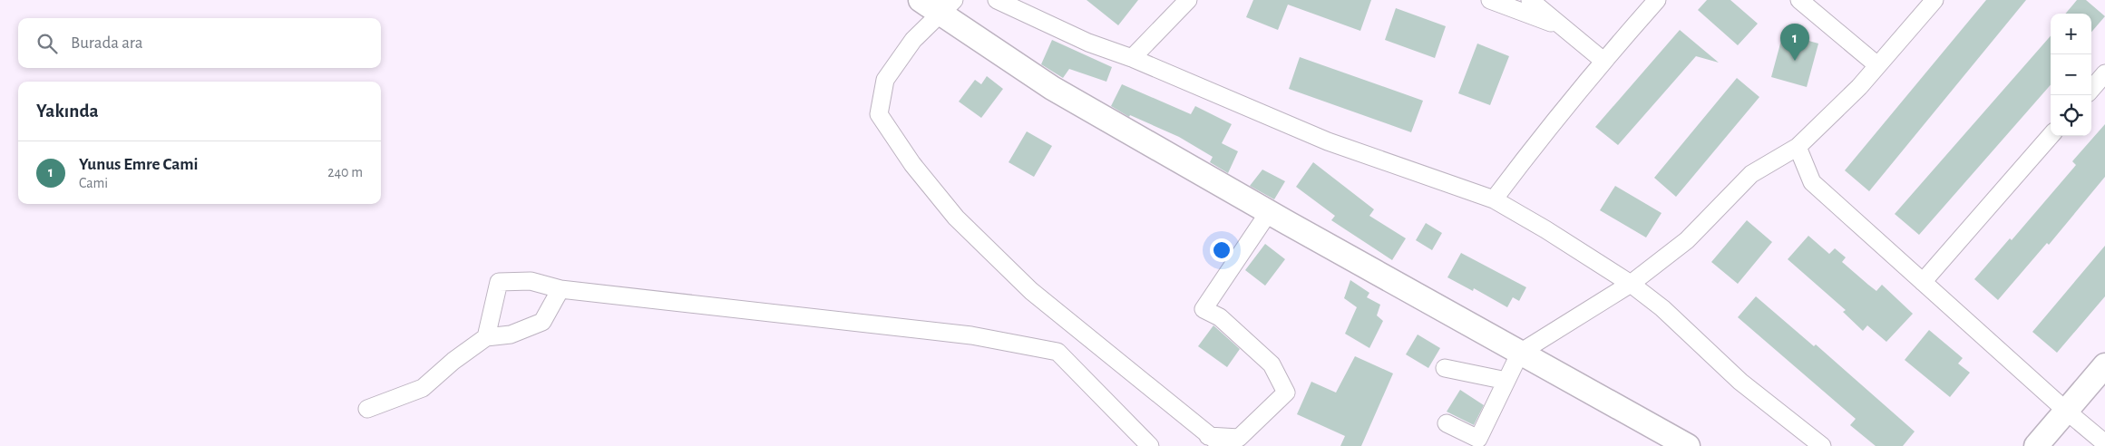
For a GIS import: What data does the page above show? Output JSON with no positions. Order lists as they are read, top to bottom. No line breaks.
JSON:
{"page":{"map_buttons":["+","−"],"search":"Burada ara","pins":"1","heading":"Yakında","list":[{"mark":"1","name":"Yunus Emre Cami","note":"Cami","value":"240 m"}]}}
